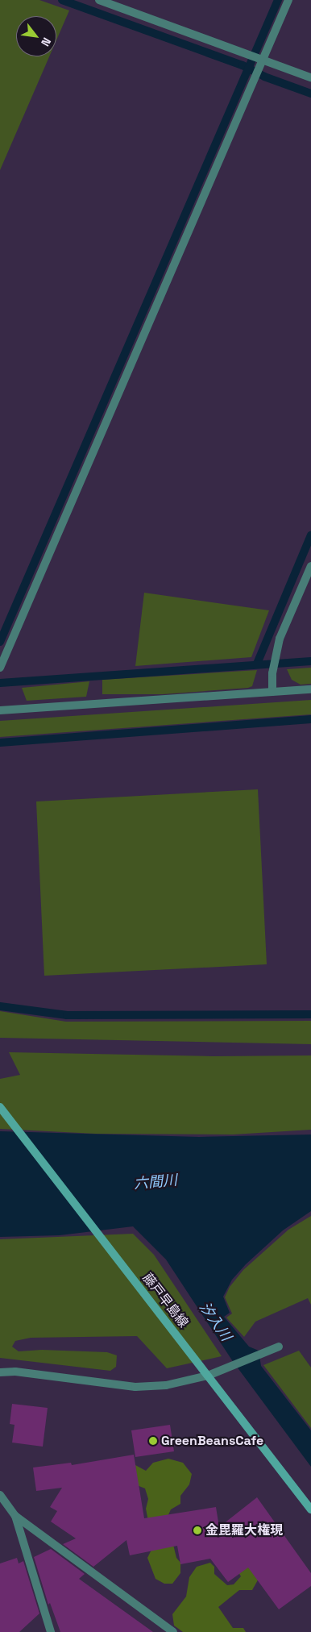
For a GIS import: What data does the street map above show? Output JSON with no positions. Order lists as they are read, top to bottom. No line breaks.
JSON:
{"streets":{"main road":["藤戸早島線"]},"water":["六間川","汐入川"],"places":["GreenBeansCafe","金毘羅大権現"],"north":"bottom right"}
